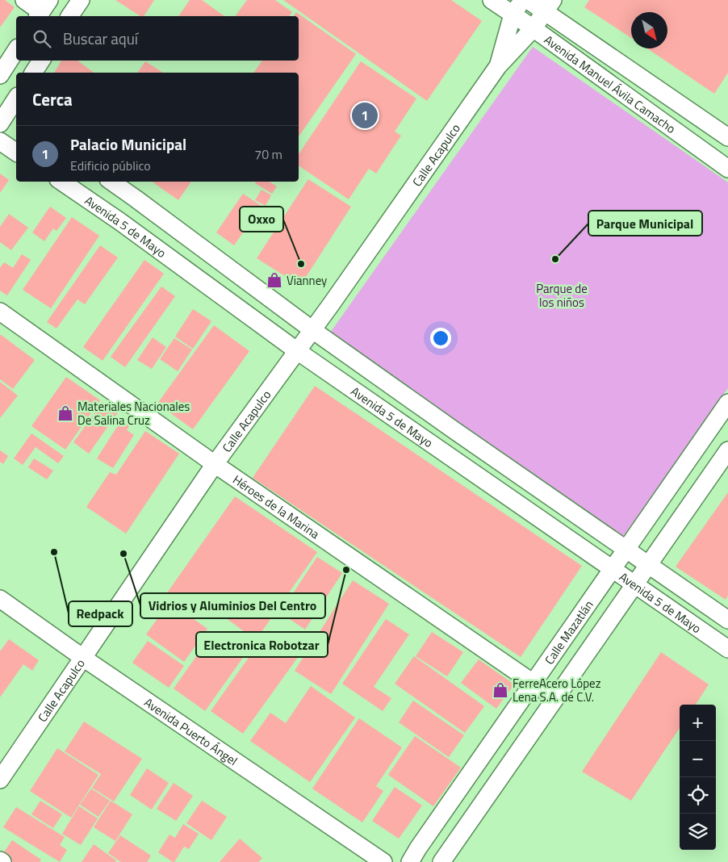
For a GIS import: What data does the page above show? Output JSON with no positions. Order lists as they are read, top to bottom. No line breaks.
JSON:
{"streets":{"street":["Avenida Manuel Ávila Camacho","Calle Acapulco","Avenida 5 de Mayo","Héroes de la Marina","Calle Mazatlán","Avenida Puerto Ángel"]},"crossings":[["Avenida Manuel Ávila Camacho","Calle Acapulco"],["Calle Acapulco","Avenida 5 de Mayo"],["Calle Acapulco","Héroes de la Marina"],["Calle Acapulco","Avenida Puerto Ángel"],["Avenida 5 de Mayo","Calle Mazatlán"],["Héroes de la Marina","Calle Mazatlán"]],"parks":["Parque de los niños"],"places":{"other":["Parque Municipal","Oxxo","Redpack","Vidrios y Aluminios Del Centro","Electronica Robotzar"],"shop":["Vianney","Materiales Nacionales De Salina Cruz","FerreAcero López Lena S.A. de C.V."]},"north":"bottom right","page":{"search":"Buscar aquí","heading":"Cerca","pins":"1","list":[{"mark":"1","name":"Palacio Municipal","note":"Edificio público","value":"70 m"}],"map_buttons":["+","−"]}}
